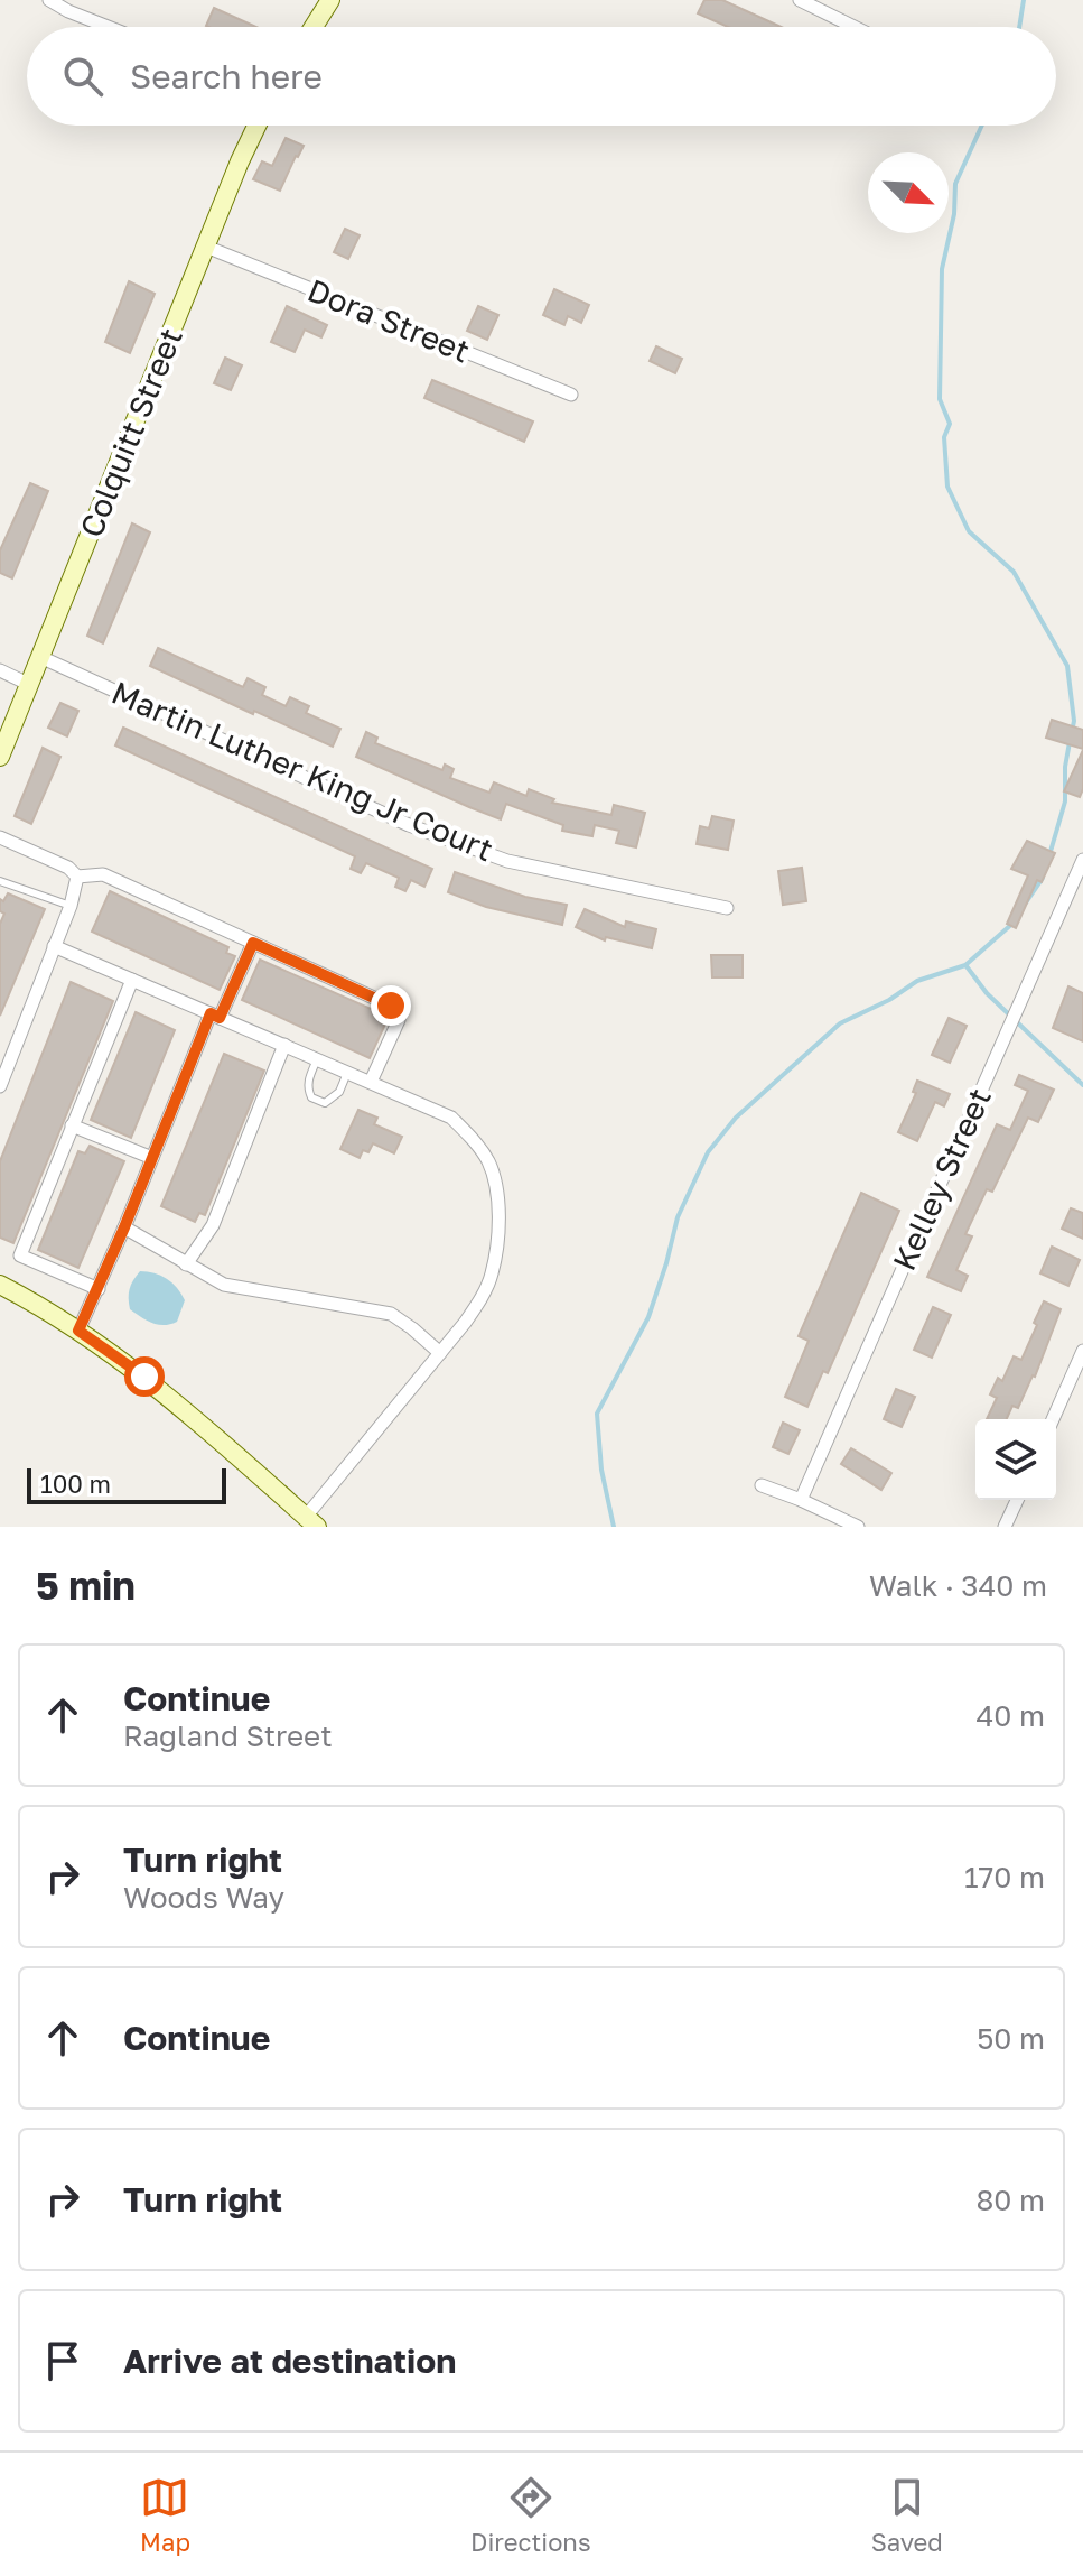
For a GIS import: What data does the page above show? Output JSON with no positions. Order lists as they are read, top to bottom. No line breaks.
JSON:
{"streets":{"street":["Dora Street","Colquitt Street","Martin Luther King Jr Court","Kelley Street"]},"crossings":[["Dora Street","Colquitt Street"],["Colquitt Street","Martin Luther King Jr Court"]],"scale_bar":"100 m","north":"bottom right","page":{"search":"Search here","scale":"100 m","heading":["5 min","Walk · 340 m"],"list":[["Continue","Ragland Street","40 m"],["Turn right","Woods Way","170 m"],["Continue","50 m"],["Turn right","80 m"],"Arrive at destination"],"nav":["Map","Directions","Saved"]}}
